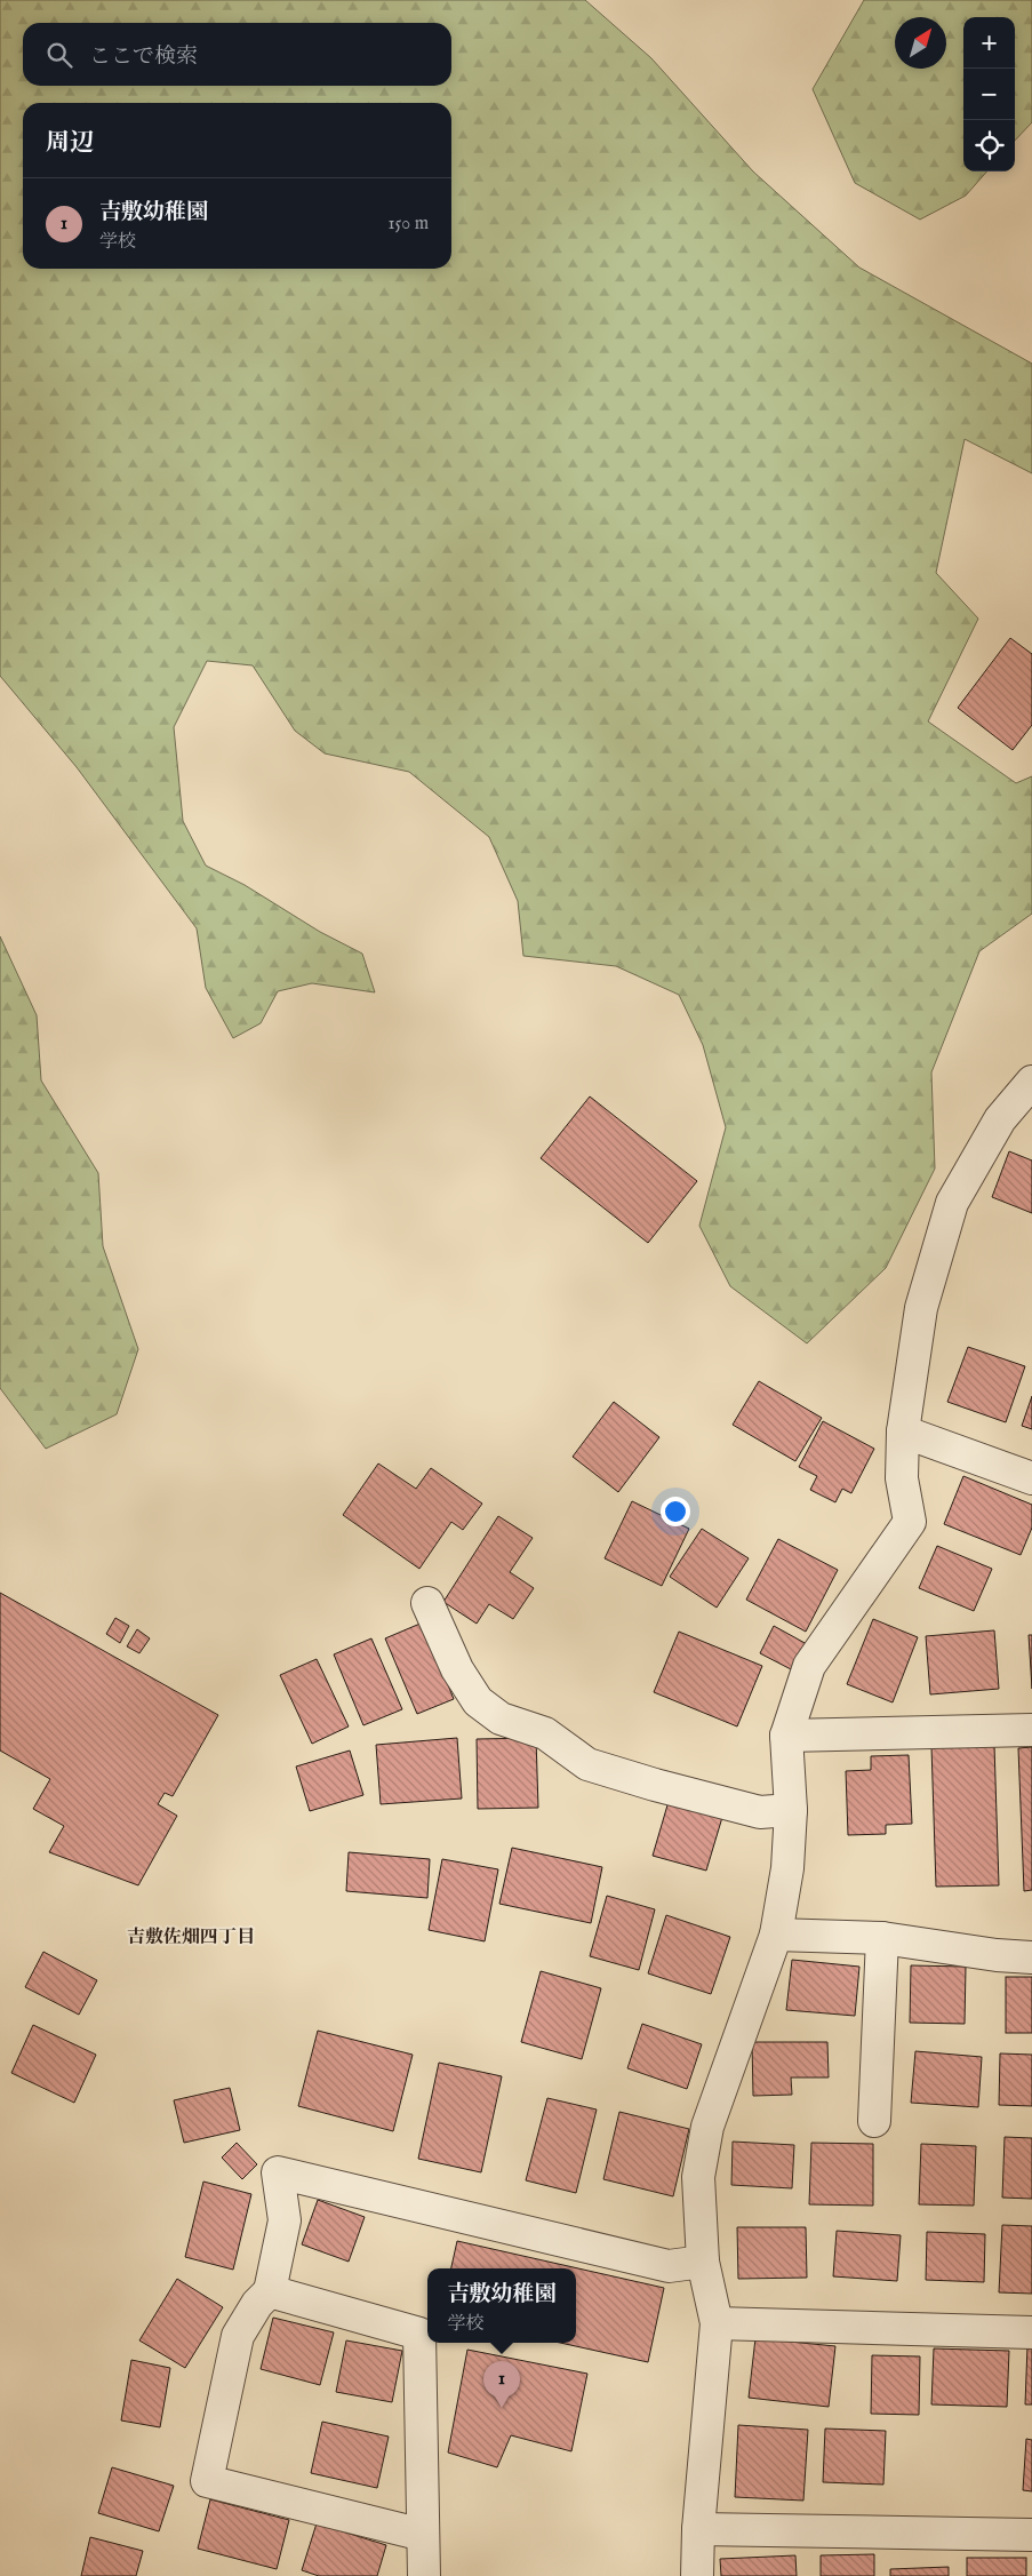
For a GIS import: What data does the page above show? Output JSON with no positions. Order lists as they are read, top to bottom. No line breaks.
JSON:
{"districts":["吉敷佐畑四丁目"],"north":"top right","page":{"map_buttons":["+","−"],"search":"ここで検索","heading":"周辺","list":[{"mark":"1","name":"吉敷幼稚園","note":"学校","value":"150 m"}],"popup":["吉敷幼稚園","学校"],"pins":"1"}}
